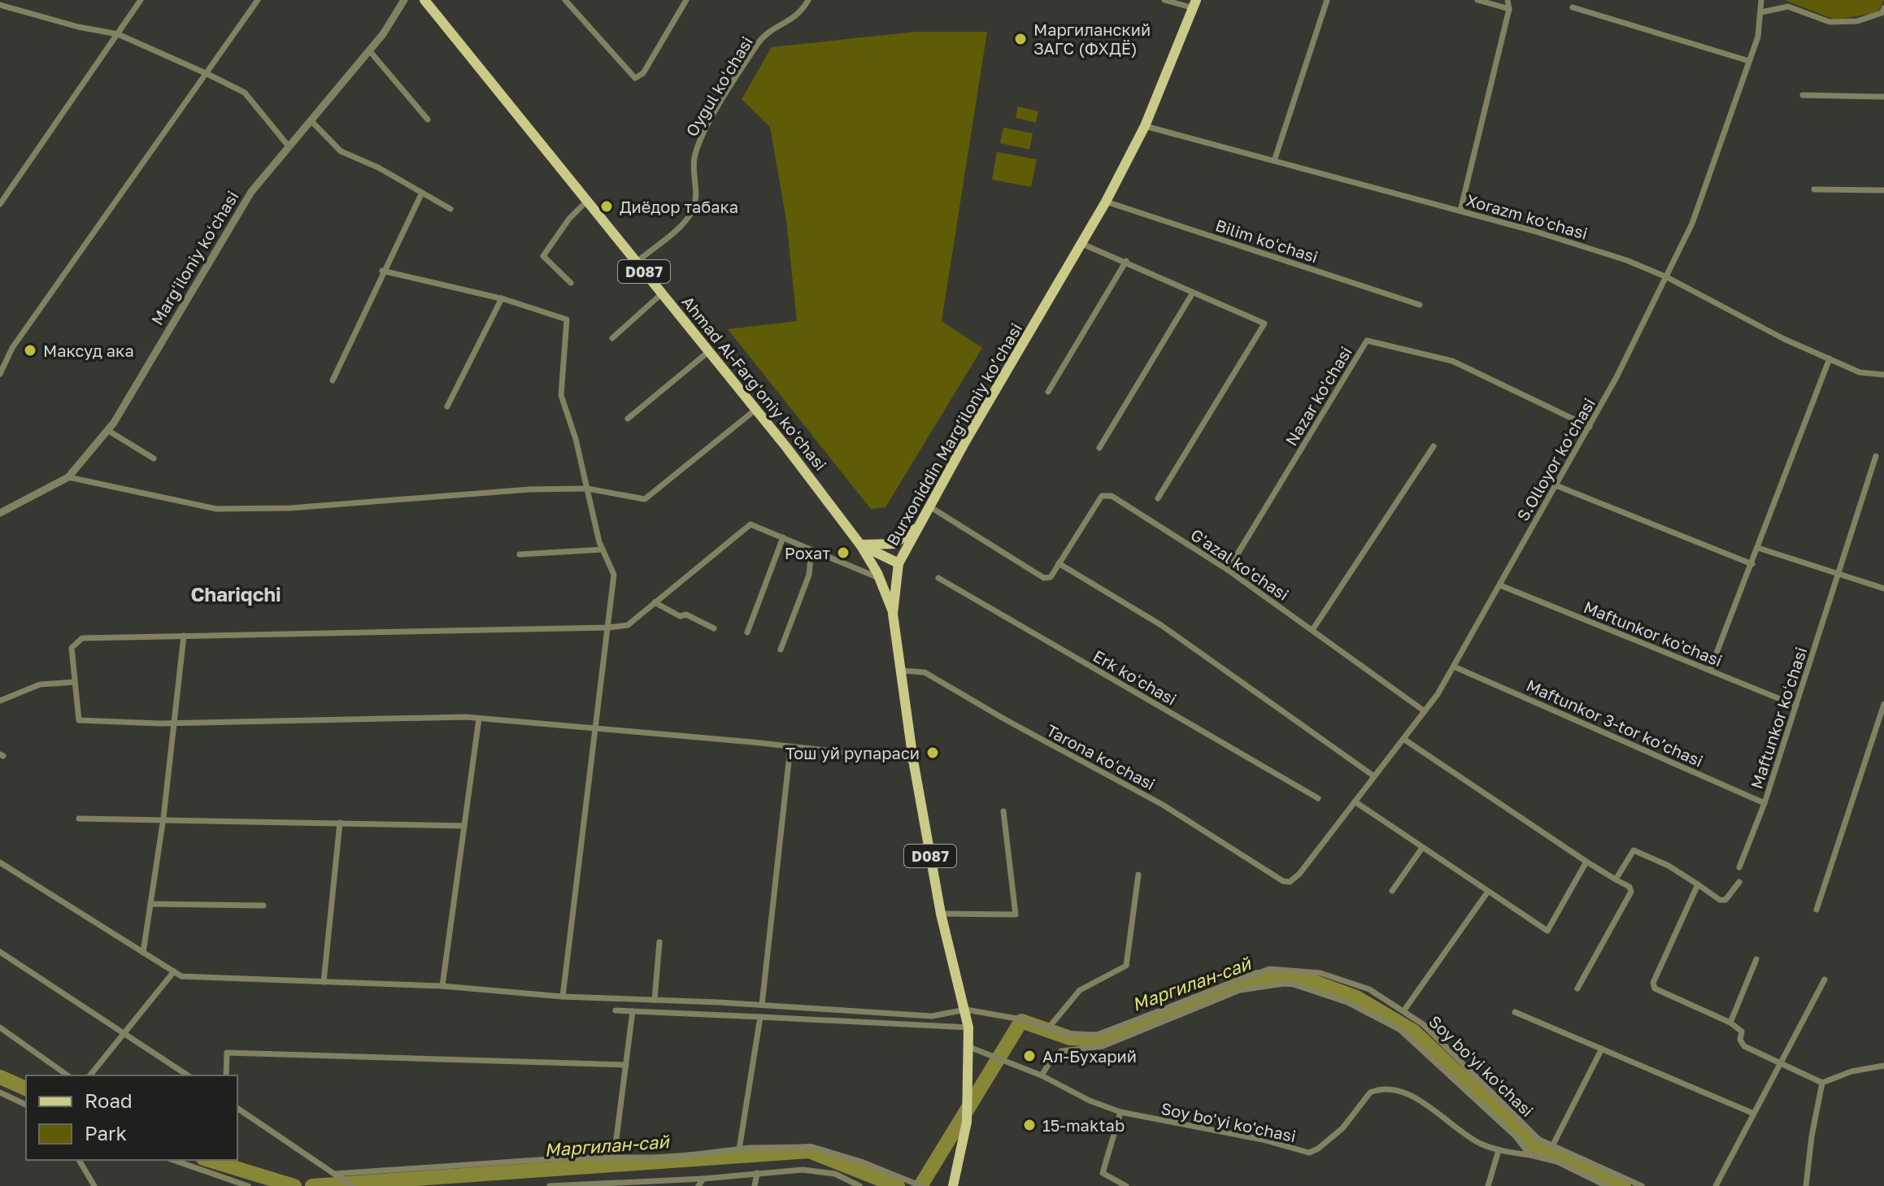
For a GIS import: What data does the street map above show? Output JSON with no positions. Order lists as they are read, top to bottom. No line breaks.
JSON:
{"streets":{"main road":["D087","Ahmad Al-Fargʻoniy koʻchasi","Burxoniddin Marg’iloniy ko’chasi"],"street":["Oygul koʻchasi","Xorazm ko'chasi","Bilim koʻchasi","Margʻiloniy koʻchasi","Nazar ko'chasi","S.Olloyor koʻchasi","G'azal ko'chasi","Maftunkor ko'chasi","Erk koʻchasi","Maftunkor koʻchasi","Maftunkor 3-tor koʼchasi","Tarona koʻchasi","Soy boʻyi koʻchasi","Soy bo'yi ko'chasi"]},"crossings":[["Oygul koʻchasi","Ahmad Al-Fargʻoniy koʻchasi"],["Xorazm ko'chasi","Burxoniddin Marg’iloniy ko’chasi"],["Xorazm ko'chasi","S.Olloyor koʻchasi"],["Bilim koʻchasi","Burxoniddin Marg’iloniy ko’chasi"],["D087","Ahmad Al-Fargʻoniy koʻchasi"],["D087","Burxoniddin Marg’iloniy ko’chasi"],["Nazar ko'chasi","S.Olloyor koʻchasi"],["Nazar ko'chasi","G'azal ko'chasi"],["Burxoniddin Marg’iloniy ko’chasi","Tarona koʻchasi"],["Burxoniddin Marg’iloniy ko’chasi","Soy boʻyi koʻchasi"],["S.Olloyor koʻchasi","G'azal ko'chasi"],["S.Olloyor koʻchasi","Maftunkor ko'chasi"],["S.Olloyor koʻchasi","Maftunkor 3-tor koʼchasi"],["S.Olloyor koʻchasi","Tarona koʻchasi"],["Maftunkor ko'chasi","Maftunkor koʻchasi"],["Maftunkor koʻchasi","Maftunkor 3-tor koʼchasi"],["Soy boʻyi koʻchasi","Soy bo'yi ko'chasi"]],"districts":["Chariqchi"],"water":["Маргилан-сай"],"places":["Маргиланский ЗАГС (ФХДЁ)","Диёдор табака","Максуд ака","Рохат","Тош уй рупараси","Ал-Бухарий","15-maktab"],"legend":["Road","Park"]}
